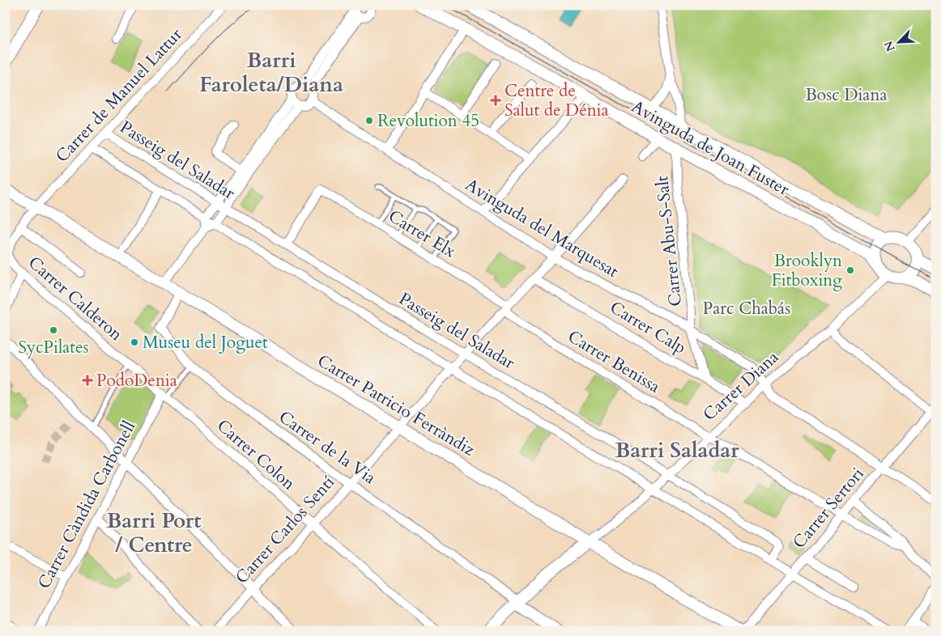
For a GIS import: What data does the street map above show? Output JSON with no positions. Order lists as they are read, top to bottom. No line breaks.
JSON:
{"streets":{"main road":["Avinguda de Joan Fuster","Carrer Diana","Carrer Patricio Ferràndiz","Carrer de la Via"],"street":["Carrer de Manuel Lattur","Passeig del Saladar","Avinguda del Marquesat","Carrer Elx","Carrer Abu-S-Salt","Carrer Calderon","Carrer Calp","Carrer Benissa","Carrer Colon","Carrer Càndida Carbonell","Carrer Sertori","Carrer Carlos Sentí"]},"crossings":[["Carrer de Manuel Lattur","Passeig del Saladar"],["Carrer de Manuel Lattur","Carrer Calderon"],["Carrer de Manuel Lattur","Carrer Patricio Ferràndiz"],["Avinguda de Joan Fuster","Carrer Abu-S-Salt"],["Avinguda de Joan Fuster","Carrer Diana"],["Passeig del Saladar","Carrer Elx"],["Passeig del Saladar","Carrer Diana"],["Passeig del Saladar","Carrer Sertori"],["Passeig del Saladar","Carrer Carlos Sentí"],["Avinguda del Marquesat","Carrer Abu-S-Salt"],["Avinguda del Marquesat","Carrer Diana"],["Avinguda del Marquesat","Carrer Sertori"],["Avinguda del Marquesat","Carrer Carlos Sentí"],["Carrer Elx","Carrer Benissa"],["Carrer Elx","Carrer Carlos Sentí"],["Carrer Abu-S-Salt","Carrer Calp"],["Carrer Calderon","Carrer Colon"],["Carrer Calp","Carrer Diana"],["Carrer Calp","Carrer Carlos Sentí"],["Carrer Benissa","Carrer Diana"],["Carrer Benissa","Carrer Sertori"],["Carrer Benissa","Carrer Carlos Sentí"],["Carrer Diana","Carrer Patricio Ferràndiz"],["Carrer Diana","Carrer de la Via"],["Carrer Patricio Ferràndiz","Carrer Carlos Sentí"],["Carrer de la Via","Carrer Carlos Sentí"],["Carrer Colon","Carrer Càndida Carbonell"],["Carrer Colon","Carrer Carlos Sentí"]],"districts":["Barri Faroleta/Diana","Barri Saladar","Barri Port / Centre"],"parks":["Bosc Diana","Parc Chabás"],"places":{"health":["Centre de Salut de Dénia","PodoDenia"],"other":["Revolution 45","Brooklyn Fitboxing","SycPilates","Museu del Joguet"]},"north":"bottom left"}
